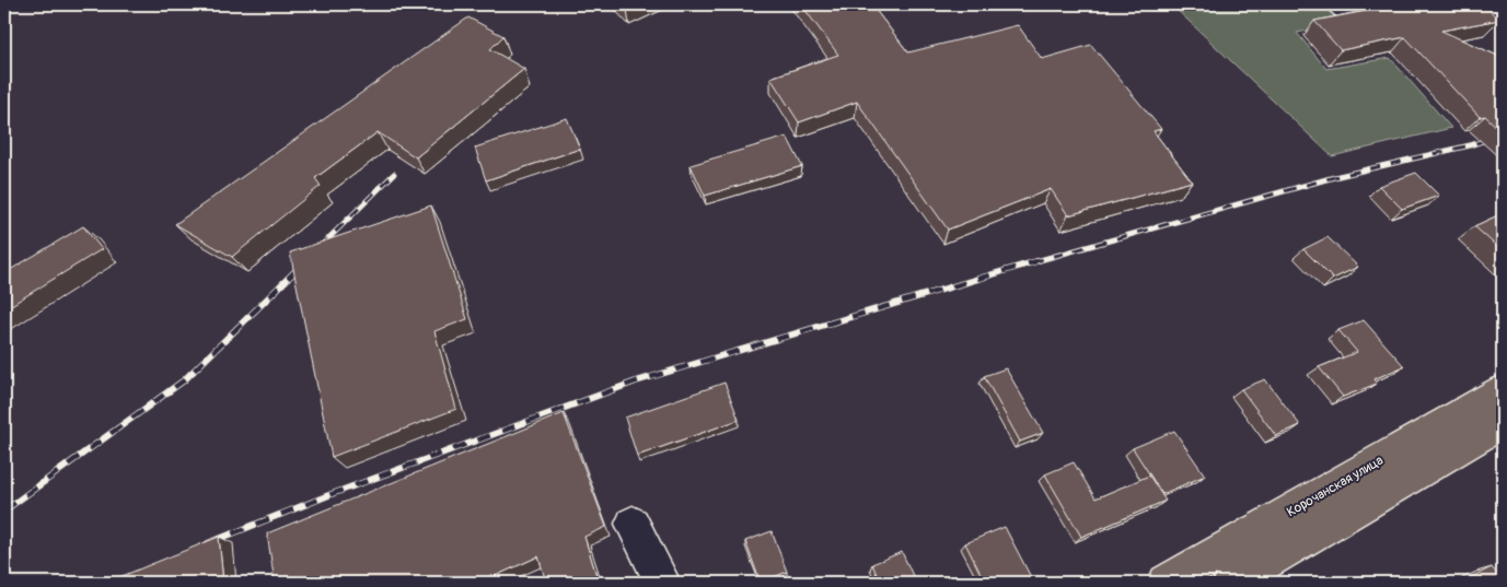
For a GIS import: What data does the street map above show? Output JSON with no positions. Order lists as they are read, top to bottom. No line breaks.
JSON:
{"streets":{"main road":["Корочанская улица"]}}
